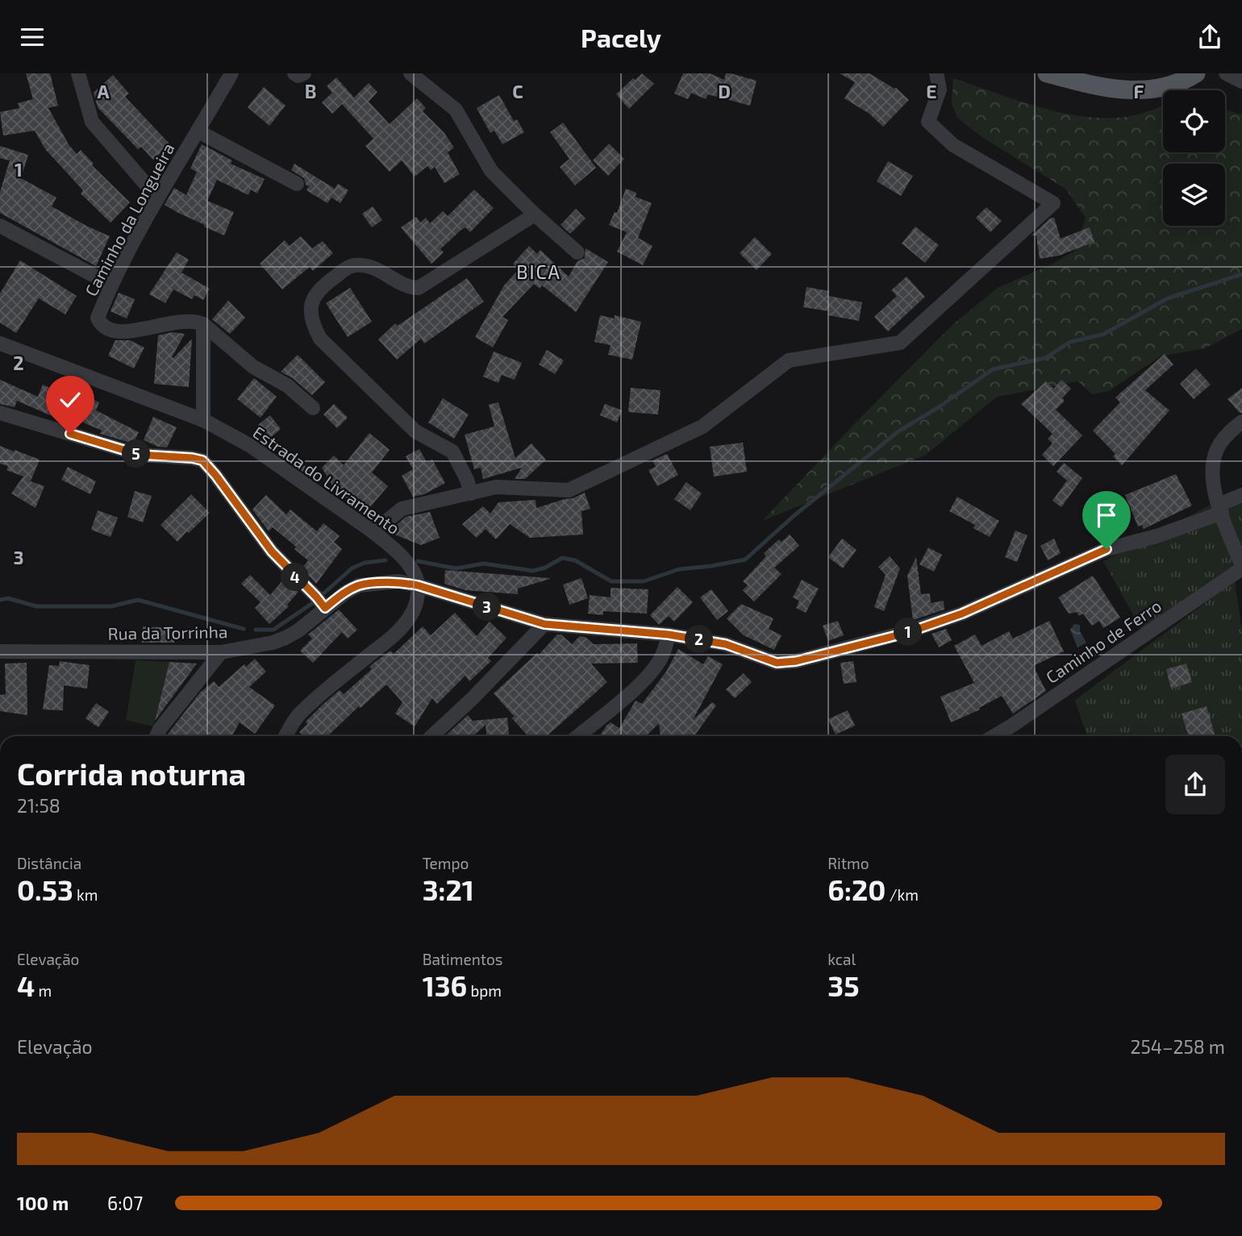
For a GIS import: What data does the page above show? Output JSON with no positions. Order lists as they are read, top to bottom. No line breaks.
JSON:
{"streets":{"street":["Caminho da Longueira","Estrada do Livramento","Rua da Torrinha","Caminho de Ferro"]},"crossings":[["Estrada do Livramento","Rua da Torrinha"]],"districts":["BICA"],"page":{"header":"Pacely","pins":["5","4","3","1","2"],"heading":["Corrida noturna","21:58"],"stats":[["Distância","0.53 km"],["Tempo","3:21"],["Ritmo","6:20 /km"],["Elevação","4 m"],["Batimentos","136 bpm"],["kcal","35"]],"chart":["Elevação","254–258 m"],"list":[{"name":"100 m","note":"6:07"}]},"grid":{"columns":["A","B","C","D","E","F"],"rows":["1","2","3"]}}
